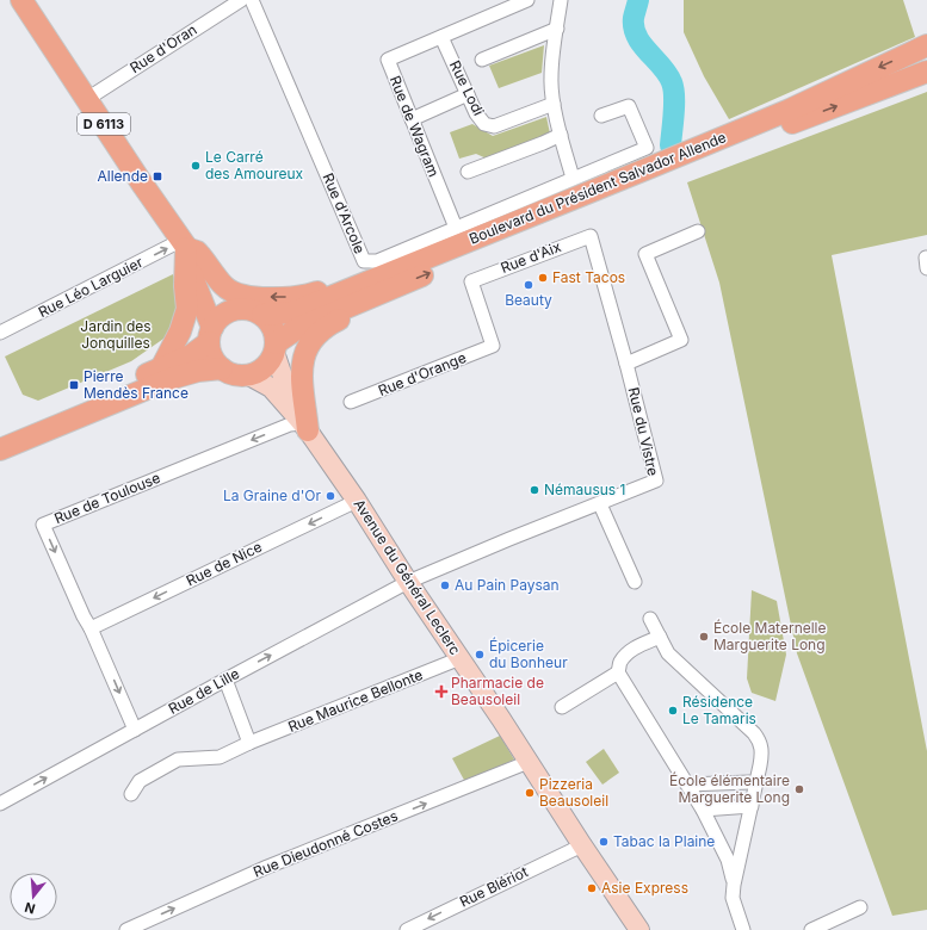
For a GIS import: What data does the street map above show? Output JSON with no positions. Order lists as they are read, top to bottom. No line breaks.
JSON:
{"streets":{"main road":["D 6113","Boulevard du Président Salvador Allende","Avenue du Général Leclerc"],"street":["Rue d'Oran","Rue Lodi","Rue de Wagram","Rue d'Arcole","Rue d'Aix","Rue Léo Larguier","Rue d'Orange","Rue du Vistre","Rue de Toulouse","Rue de Nice","Rue de Lille","Rue Maurice Bellonte","Rue Dieudonné Costes","Rue Blériot"]},"crossings":[["Rue d'Oran","D 6113"],["Rue Lodi","Rue de Wagram"],["D 6113","Boulevard du Président Salvador Allende"],["D 6113","Rue Léo Larguier"],["D 6113","Avenue du Général Leclerc"],["Rue de Wagram","Rue d'Arcole"],["Boulevard du Président Salvador Allende","Avenue du Général Leclerc"],["Rue d'Aix","Rue d'Orange"],["Rue d'Aix","Rue du Vistre"],["Rue du Vistre","Avenue du Général Leclerc"],["Rue du Vistre","Rue de Lille"],["Rue de Toulouse","Rue de Nice"],["Rue de Toulouse","Avenue du Général Leclerc"],["Rue de Toulouse","Rue de Lille"],["Rue de Nice","Avenue du Général Leclerc"],["Avenue du Général Leclerc","Rue de Lille"],["Avenue du Général Leclerc","Rue Maurice Bellonte"],["Avenue du Général Leclerc","Rue Dieudonné Costes"],["Avenue du Général Leclerc","Rue Blériot"]],"one_way":["Rue Léo Larguier","Rue de Nice","Rue de Lille","Rue Dieudonné Costes","Rue Blériot"],"parks":["Jardin des Jonquilles"],"places":{"other":["Le Carré des Amoureux","Fast Tacos","Beauty","Némausus 1","La Graine d'Or","Au Pain Paysan","École Maternelle Marguerite Long","Épicerie du Bonheur","Résidence Le Tamaris","École élémentaire Marguerite Long","Pizzeria Beausoleil","Tabac la Plaine","Asie Express"],"transit":["Allende","Pierre Mendès France"],"health":["Pharmacie de Beausoleil"]},"north":"bottom"}
